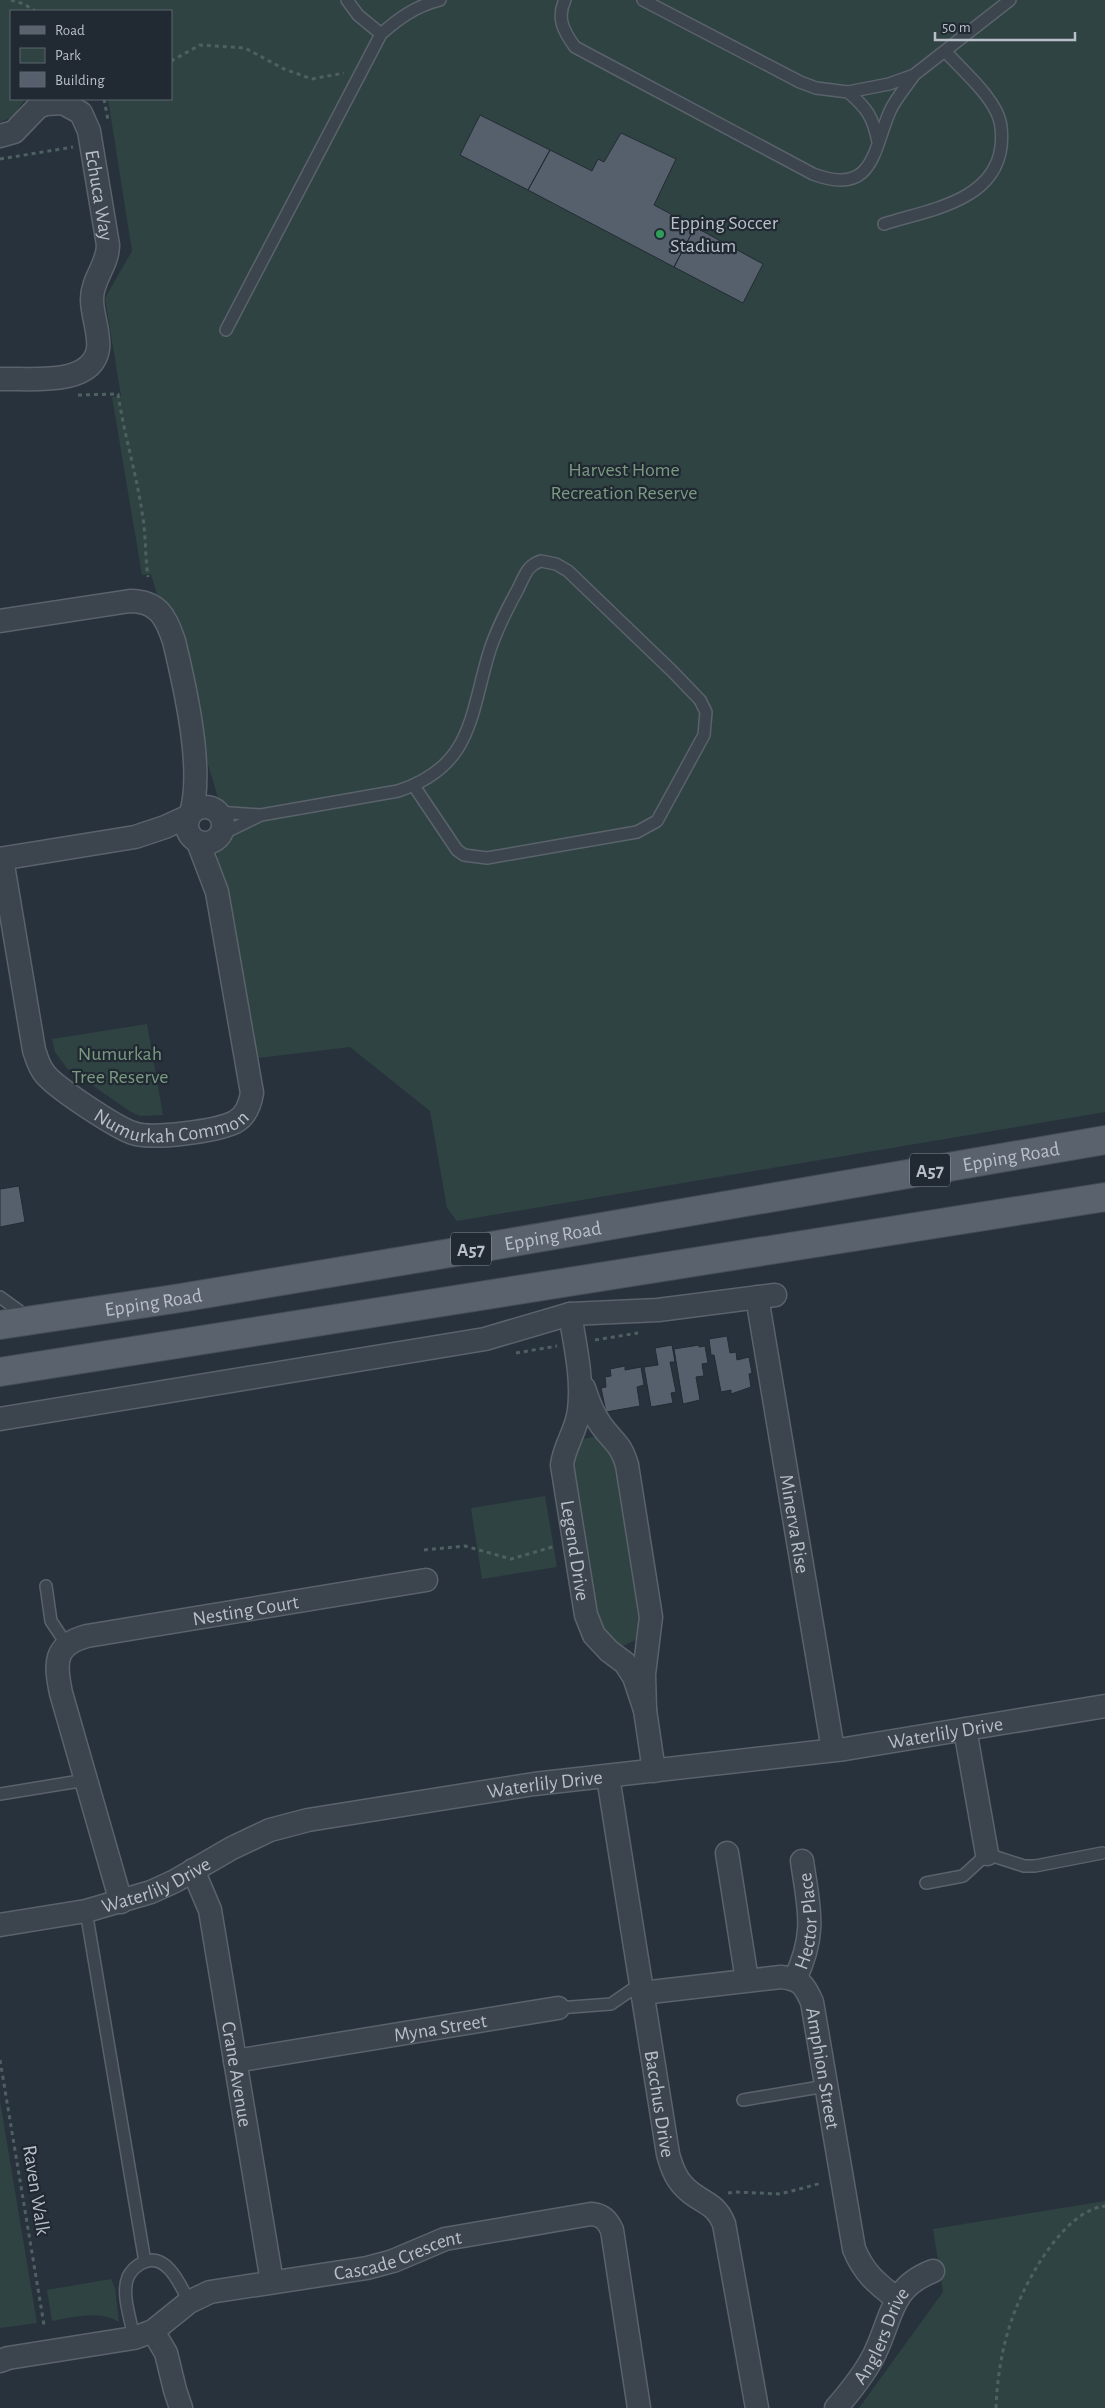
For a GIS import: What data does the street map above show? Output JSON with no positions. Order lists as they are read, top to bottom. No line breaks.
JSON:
{"streets":{"main road":["Epping Road","A57"],"street":["Echuca Way","Numurkah Common","Minerva Rise","Legend Drive","Nesting Court","Waterlily Drive","Hector Place","Myna Street","Amphion Street","Crane Avenue","Bacchus Drive","Cascade Crescent","Anglers Drive"],"path":["Raven Walk"]},"crossings":[["Minerva Rise","Legend Drive"],["Minerva Rise","Waterlily Drive"],["Legend Drive","Waterlily Drive"],["Waterlily Drive","Crane Avenue"],["Waterlily Drive","Bacchus Drive"],["Hector Place","Amphion Street"],["Myna Street","Crane Avenue"],["Myna Street","Bacchus Drive"],["Amphion Street","Anglers Drive"],["Crane Avenue","Cascade Crescent"]],"parks":["Harvest Home Recreation Reserve","Numurkah Tree Reserve"],"places":["Epping Soccer Stadium"],"legend":["Road","Park","Building"],"scale_bar":"50 m"}
